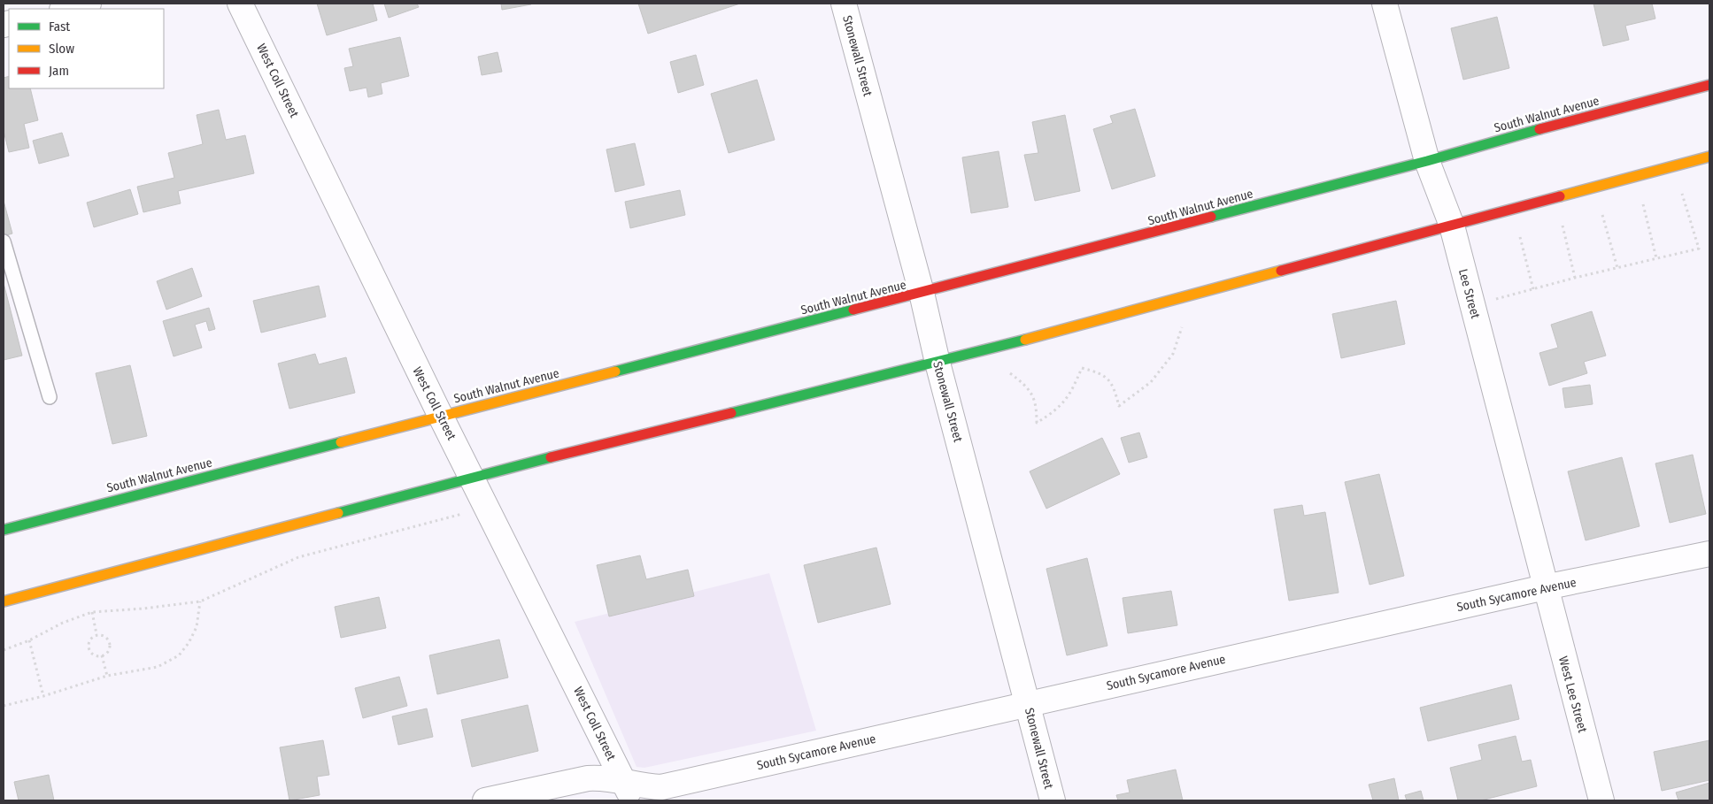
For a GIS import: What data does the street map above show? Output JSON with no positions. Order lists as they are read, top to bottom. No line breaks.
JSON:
{"streets":{"main road":["South Walnut Avenue"],"street":["Stonewall Street","West Coll Street","Lee Street","South Sycamore Avenue","West Lee Street"]},"crossings":[["Stonewall Street","South Walnut Avenue"],["Stonewall Street","South Sycamore Avenue"],["West Coll Street","South Walnut Avenue"],["West Coll Street","South Sycamore Avenue"],["South Walnut Avenue","Lee Street"],["Lee Street","South Sycamore Avenue"],["Lee Street","West Lee Street"],["South Sycamore Avenue","West Lee Street"]],"legend":["Fast","Slow","Jam"]}
